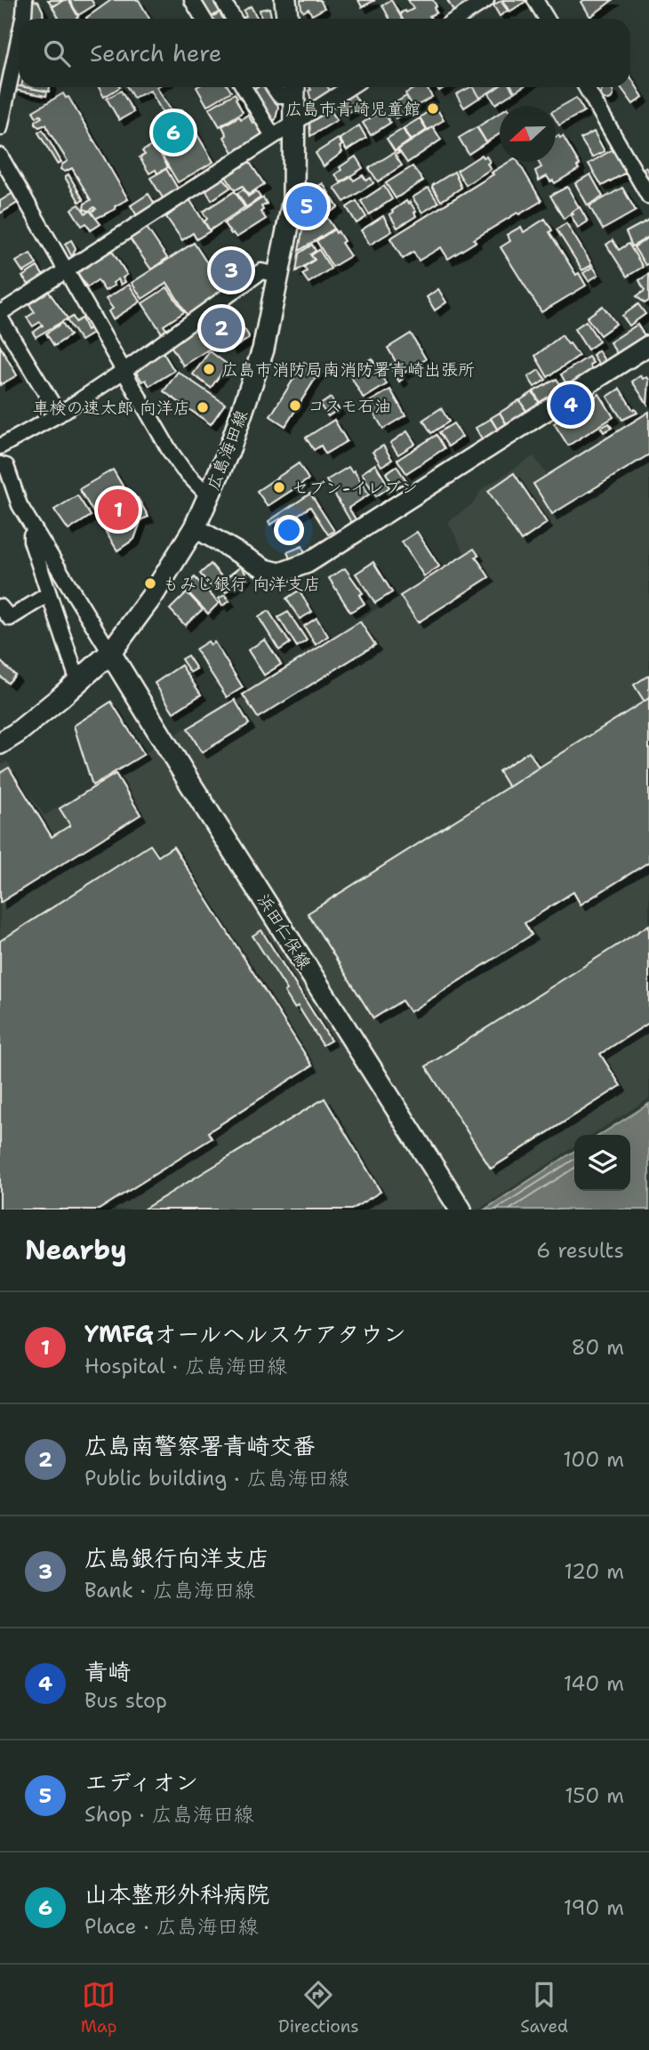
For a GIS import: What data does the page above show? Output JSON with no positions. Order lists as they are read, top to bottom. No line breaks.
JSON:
{"streets":{"main road":["広島海田線","浜田仁保線"]},"crossings":[["広島海田線","浜田仁保線"]],"places":["広島市青崎児童館","広島市消防局南消防署青崎出張所","コスモ石油","車検の速太郎 向洋店","セブン-イレブン","もみじ銀行 向洋支店"],"north":"left","page":{"search":"Search here","pins":["6","5","3","2","4","1"],"heading":["Nearby","6 results"],"list":[{"mark":"1","name":"YMFGオールヘルスケアタウン","note":"Hospital · 広島海田線","value":"80 m"},{"mark":"2","name":"広島南警察署青崎交番","note":"Public building · 広島海田線","value":"100 m"},{"mark":"3","name":"広島銀行向洋支店","note":"Bank · 広島海田線","value":"120 m"},{"mark":"4","name":"青崎","note":"Bus stop","value":"140 m"},{"mark":"5","name":"エディオン","note":"Shop · 広島海田線","value":"150 m"},{"mark":"6","name":"山本整形外科病院","note":"Place · 広島海田線","value":"190 m"}],"nav":["Map","Directions","Saved"]}}
